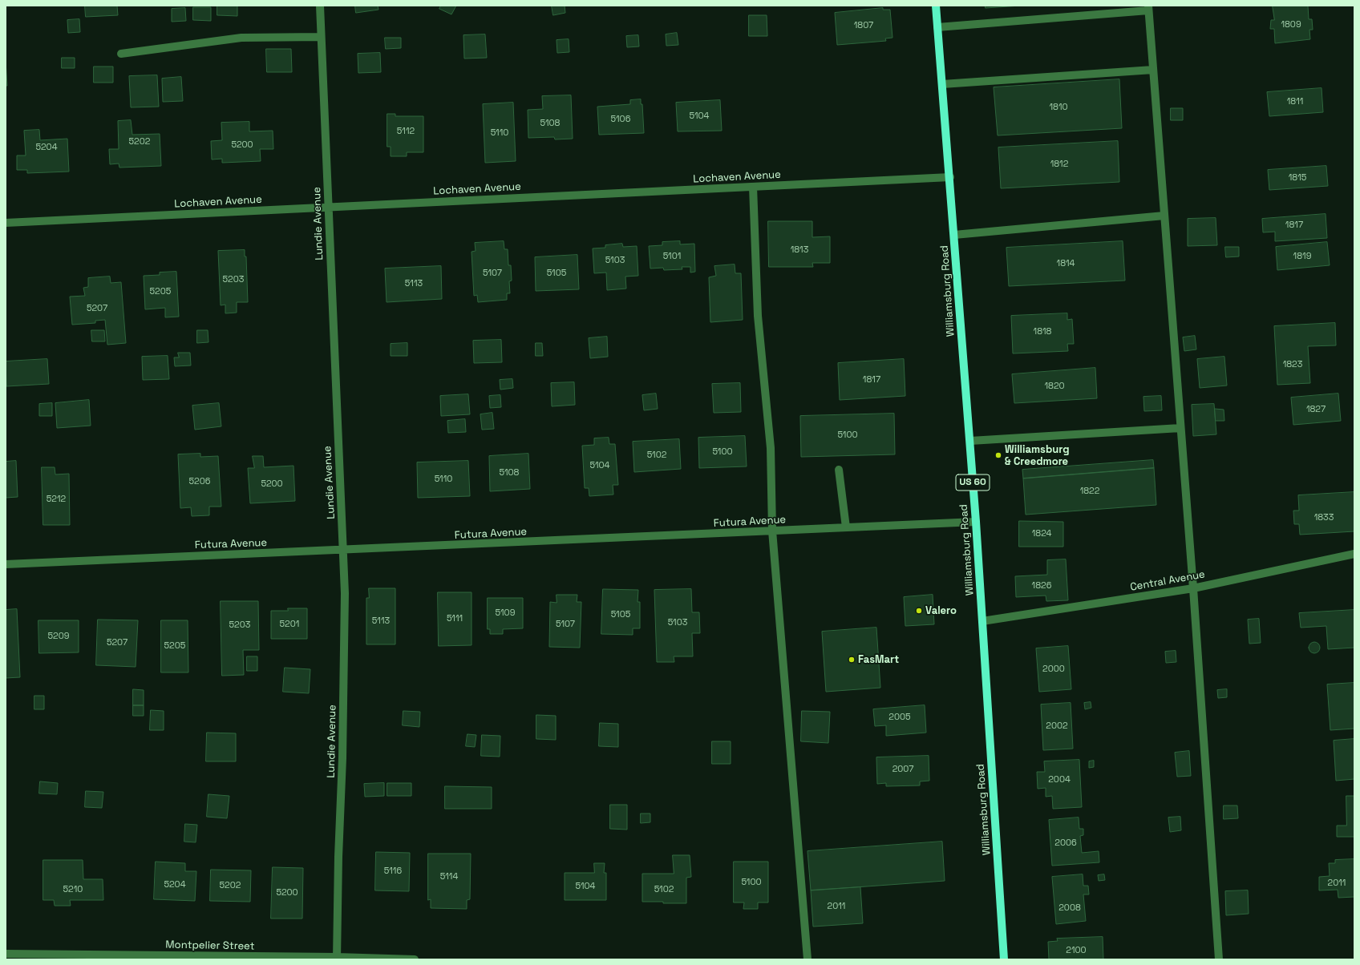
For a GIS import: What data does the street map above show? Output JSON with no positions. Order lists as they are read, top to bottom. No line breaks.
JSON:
{"streets":{"main road":["Williamsburg Road","US 60"],"street":["Lochaven Avenue","Lundie Avenue","Futura Avenue","Central Avenue","Montpelier Street"]},"crossings":[["Lochaven Avenue","Lundie Avenue"],["Lochaven Avenue","Williamsburg Road"],["Lundie Avenue","Futura Avenue"],["Lundie Avenue","Montpelier Street"],["Williamsburg Road","Futura Avenue"],["Williamsburg Road","Central Avenue"]],"places":["Williamsburg & Creedmore","Valero","FasMart"],"house_numbers":["1809","1807","1811","1810","5104","5106","5108","5112","5110","5202","5200","5204","1812","1815","1817","1813","5101","1819","5103","1814","5107","5105","5203","5113","5205","5207","1818","1823","1817","1820","1827","5100","5100","5102","5104","5108","5110","5206","5200","1822","5212","1833","1824","1826","5109","5105","5111","5113","5103","5201","5107","5203","5209","5207","5205","2000","2005","2002","2007","2004","2006","5116","5114","5100","2011","5204","5202","5104","5210","5102","5200","2011","2008","2100"]}
